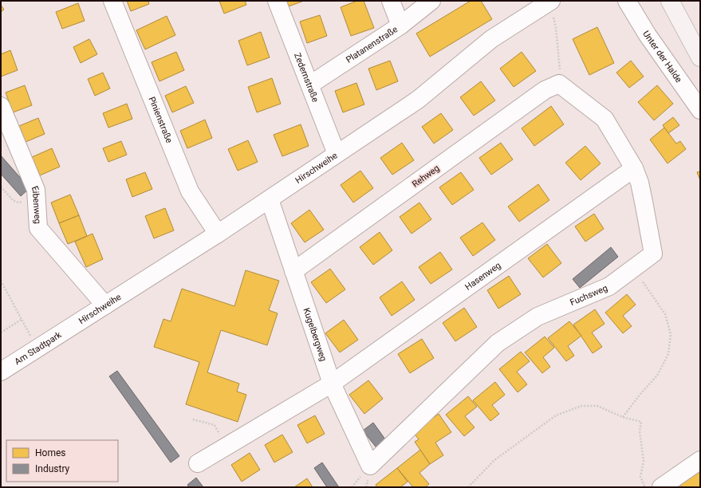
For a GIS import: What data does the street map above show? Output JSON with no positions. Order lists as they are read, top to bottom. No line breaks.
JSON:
{"streets":{"street":["Platanenstraße","Unter der Halde","Zedernstraße","Pinienstraße","Hirschweihe","Rehweg","Eibenweg","Hasenweg","Fuchsweg","Kugelbergweg","Am Stadtpark"]},"crossings":[["Platanenstraße","Zedernstraße"],["Zedernstraße","Hirschweihe"],["Pinienstraße","Hirschweihe"],["Hirschweihe","Eibenweg"],["Hirschweihe","Kugelbergweg"],["Hirschweihe","Am Stadtpark"],["Rehweg","Fuchsweg"],["Rehweg","Kugelbergweg"],["Hasenweg","Fuchsweg"],["Hasenweg","Kugelbergweg"],["Fuchsweg","Kugelbergweg"]],"legend":["Homes","Industry"]}
